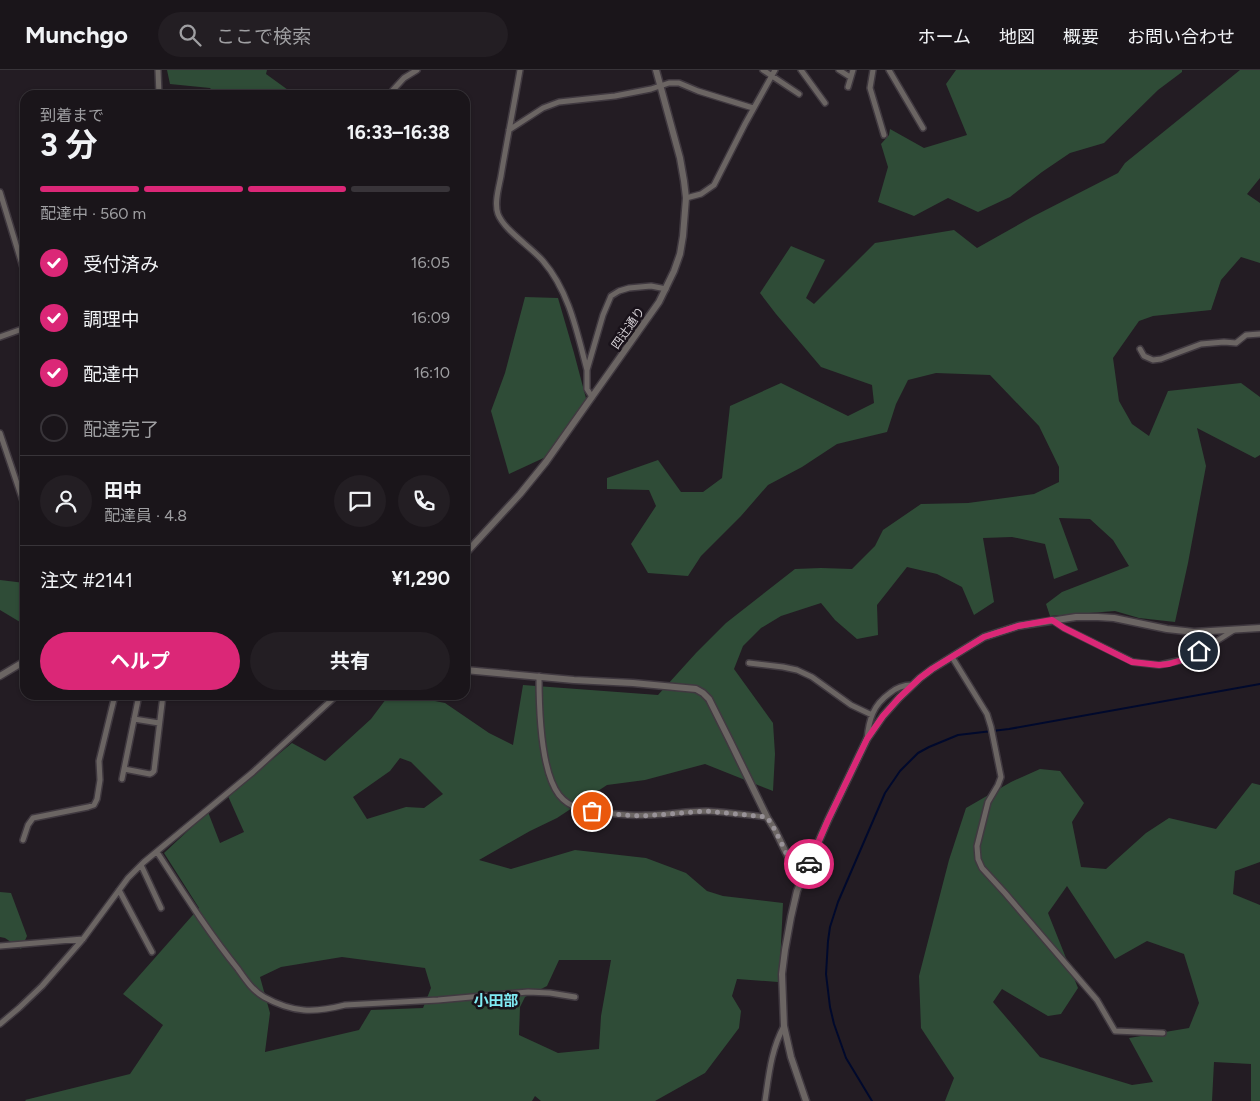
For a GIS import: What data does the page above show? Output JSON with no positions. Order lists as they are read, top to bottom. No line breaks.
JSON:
{"streets":{"street":["四辻通り"]},"districts":["小田部"],"page":{"header":"Munchgo","search":"ここで検索","nav":["ホーム","地図","概要","お問い合わせ"],"heading":["3 分","到着まで","16:33–16:38"],"panel":["田中","配達員 · 4.8","注文 #2141","¥1,290"],"bar":"配達中 · 560 m","list":[["受付済み","16:05"],["調理中","16:09"],["配達中","16:10"],"配達完了"],"buttons":["ヘルプ","共有"]}}
